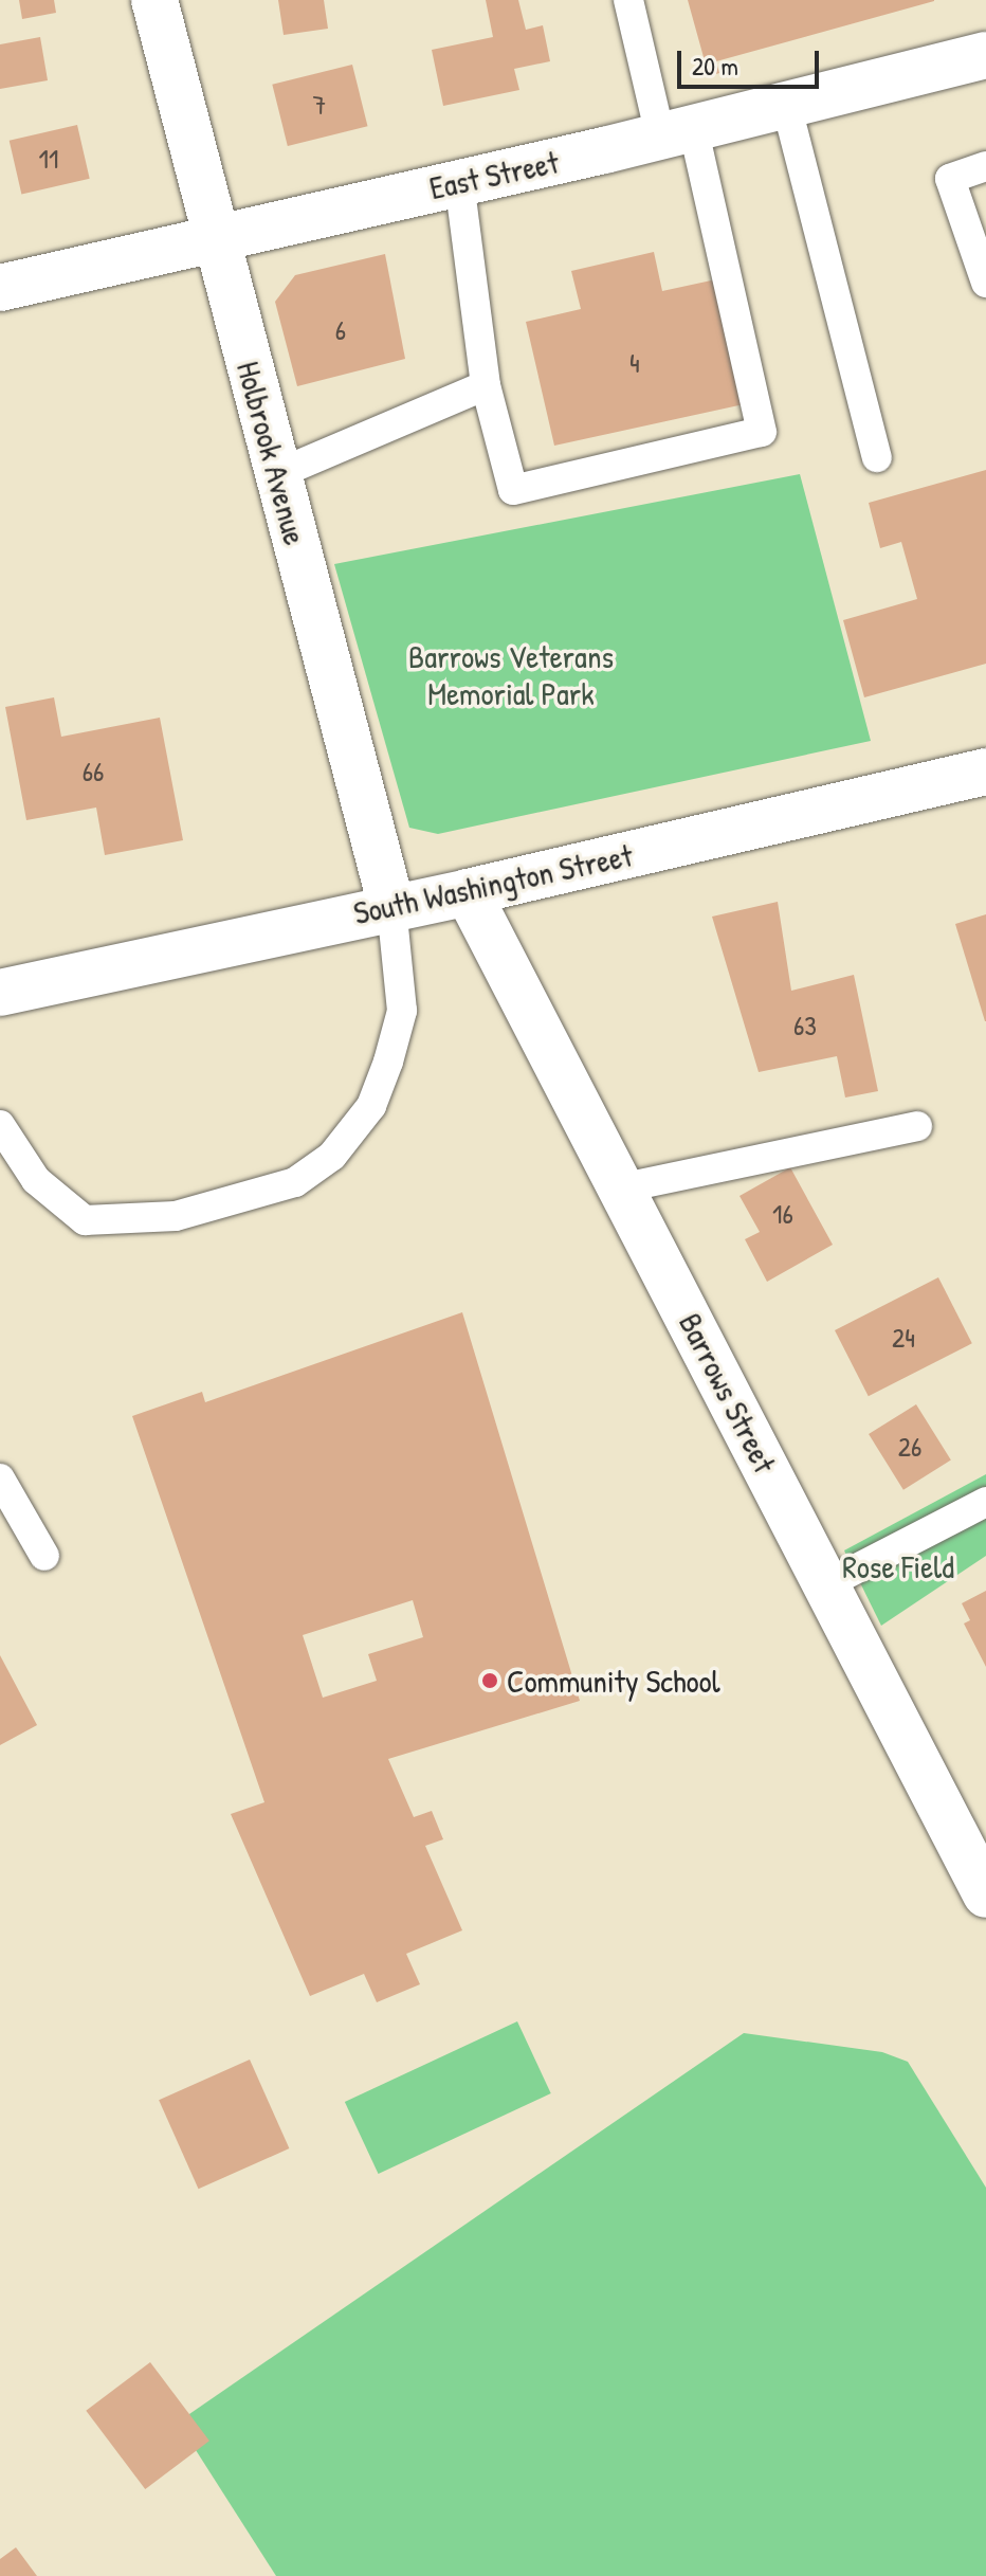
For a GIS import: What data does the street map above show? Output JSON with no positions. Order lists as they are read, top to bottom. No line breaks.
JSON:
{"streets":{"street":["East Street","Holbrook Avenue","South Washington Street","Barrows Street"]},"crossings":[["East Street","Holbrook Avenue"],["Holbrook Avenue","South Washington Street"],["South Washington Street","Barrows Street"]],"parks":["Barrows Veterans Memorial Park","Rose Field"],"places":["Community School"],"house_numbers":["7","11","6","4","66","63","16","24","26"],"scale_bar":"20 m"}
